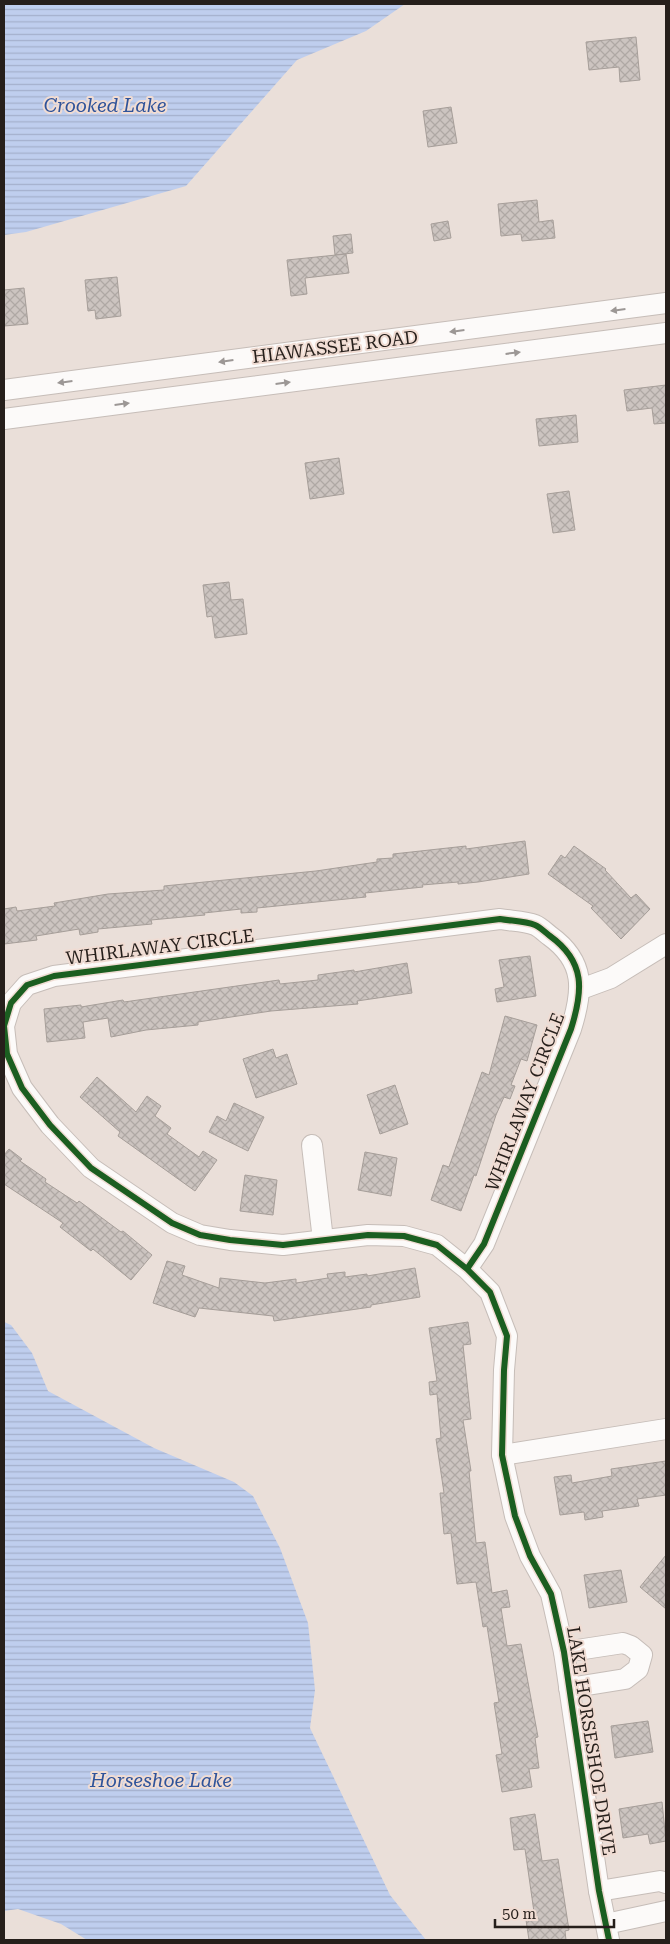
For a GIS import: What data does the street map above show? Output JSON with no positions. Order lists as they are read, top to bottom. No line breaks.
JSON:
{"streets":{"street":["HIAWASSEE ROAD","WHIRLAWAY CIRCLE","LAKE HORSESHOE DRIVE"]},"crossings":[["WHIRLAWAY CIRCLE","LAKE HORSESHOE DRIVE"]],"water":["Crooked Lake","Horseshoe Lake"],"scale_bar":"50 m"}
